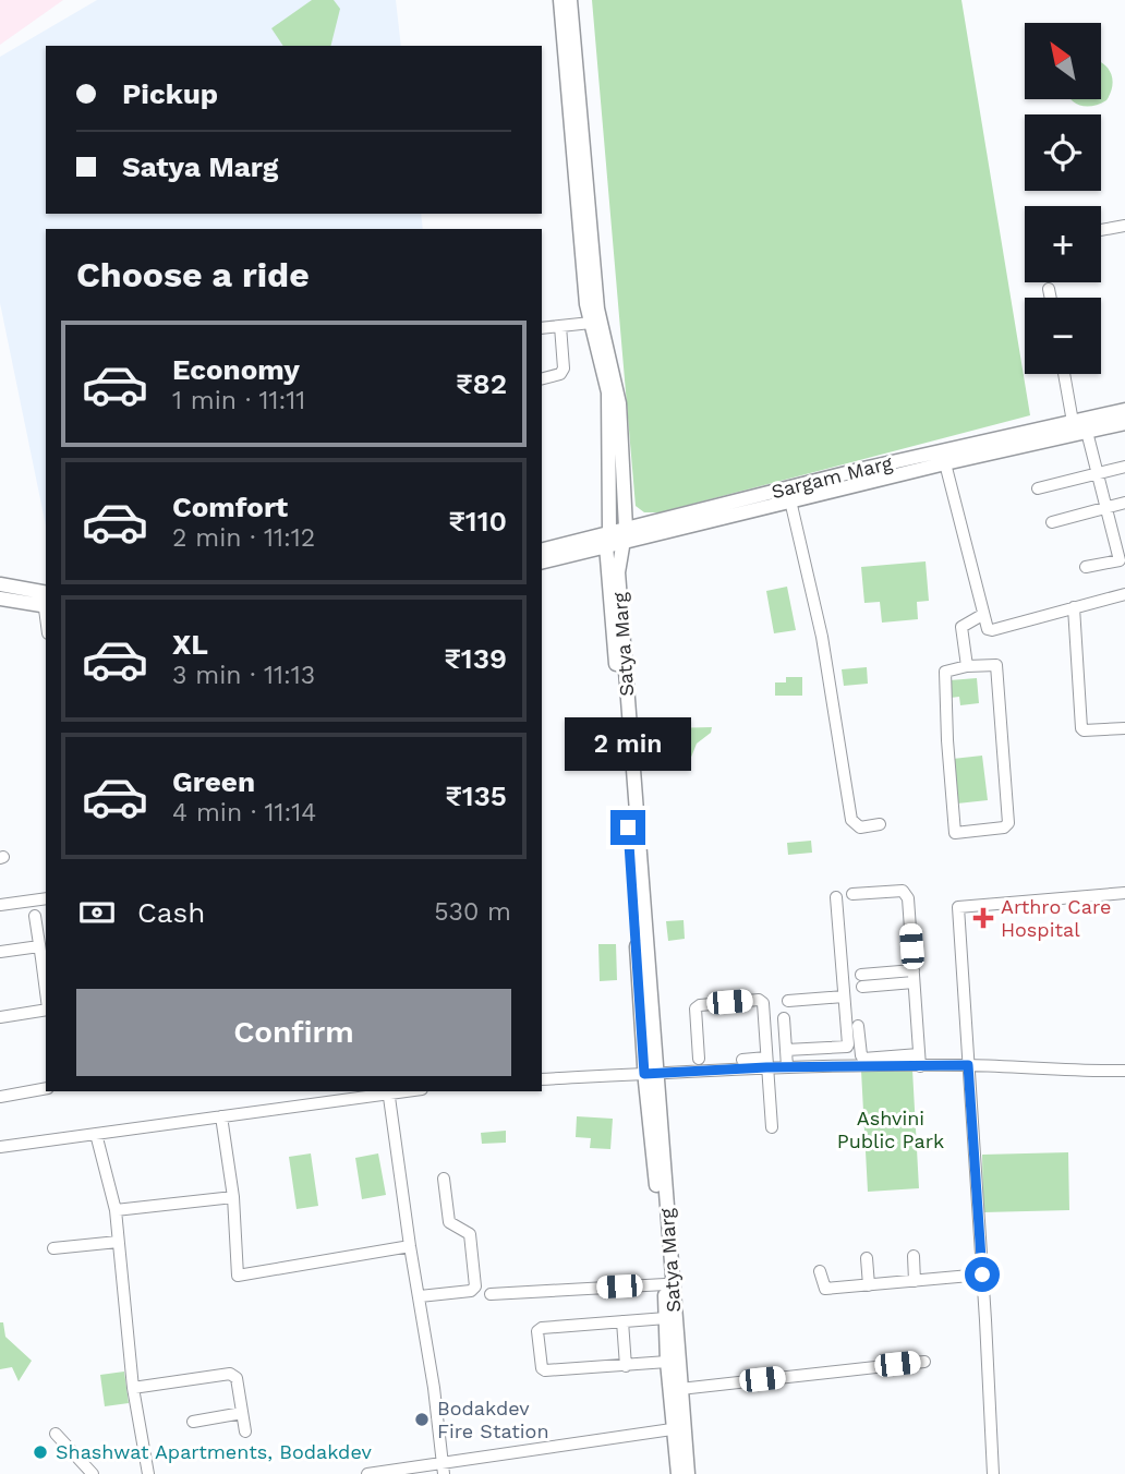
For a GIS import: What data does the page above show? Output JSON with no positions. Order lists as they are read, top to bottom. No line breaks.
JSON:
{"streets":{"main road":["Sargam Marg","Satya Marg"]},"crossings":[["Sargam Marg","Satya Marg"]],"parks":["Ashvini Public Park"],"places":{"health":["Arthro Care Hospital"],"other":["Bodakdev Fire Station","Shashwat Apartments, Bodakdev"]},"north":"top left","page":{"map_buttons":["+","−"],"banner":["Pickup","Satya Marg"],"heading":"Choose a ride","list":[{"name":"Economy","note":"1 min · 11:11","value":"₹82"},{"name":"Comfort","note":"2 min · 11:12","value":"₹110"},{"name":"XL","note":"3 min · 11:13","value":"₹139"},{"name":"Green","note":"4 min · 11:14","value":"₹135"}],"bubble":"2 min","pay":["Cash","530 m"],"buttons":"Confirm"}}
